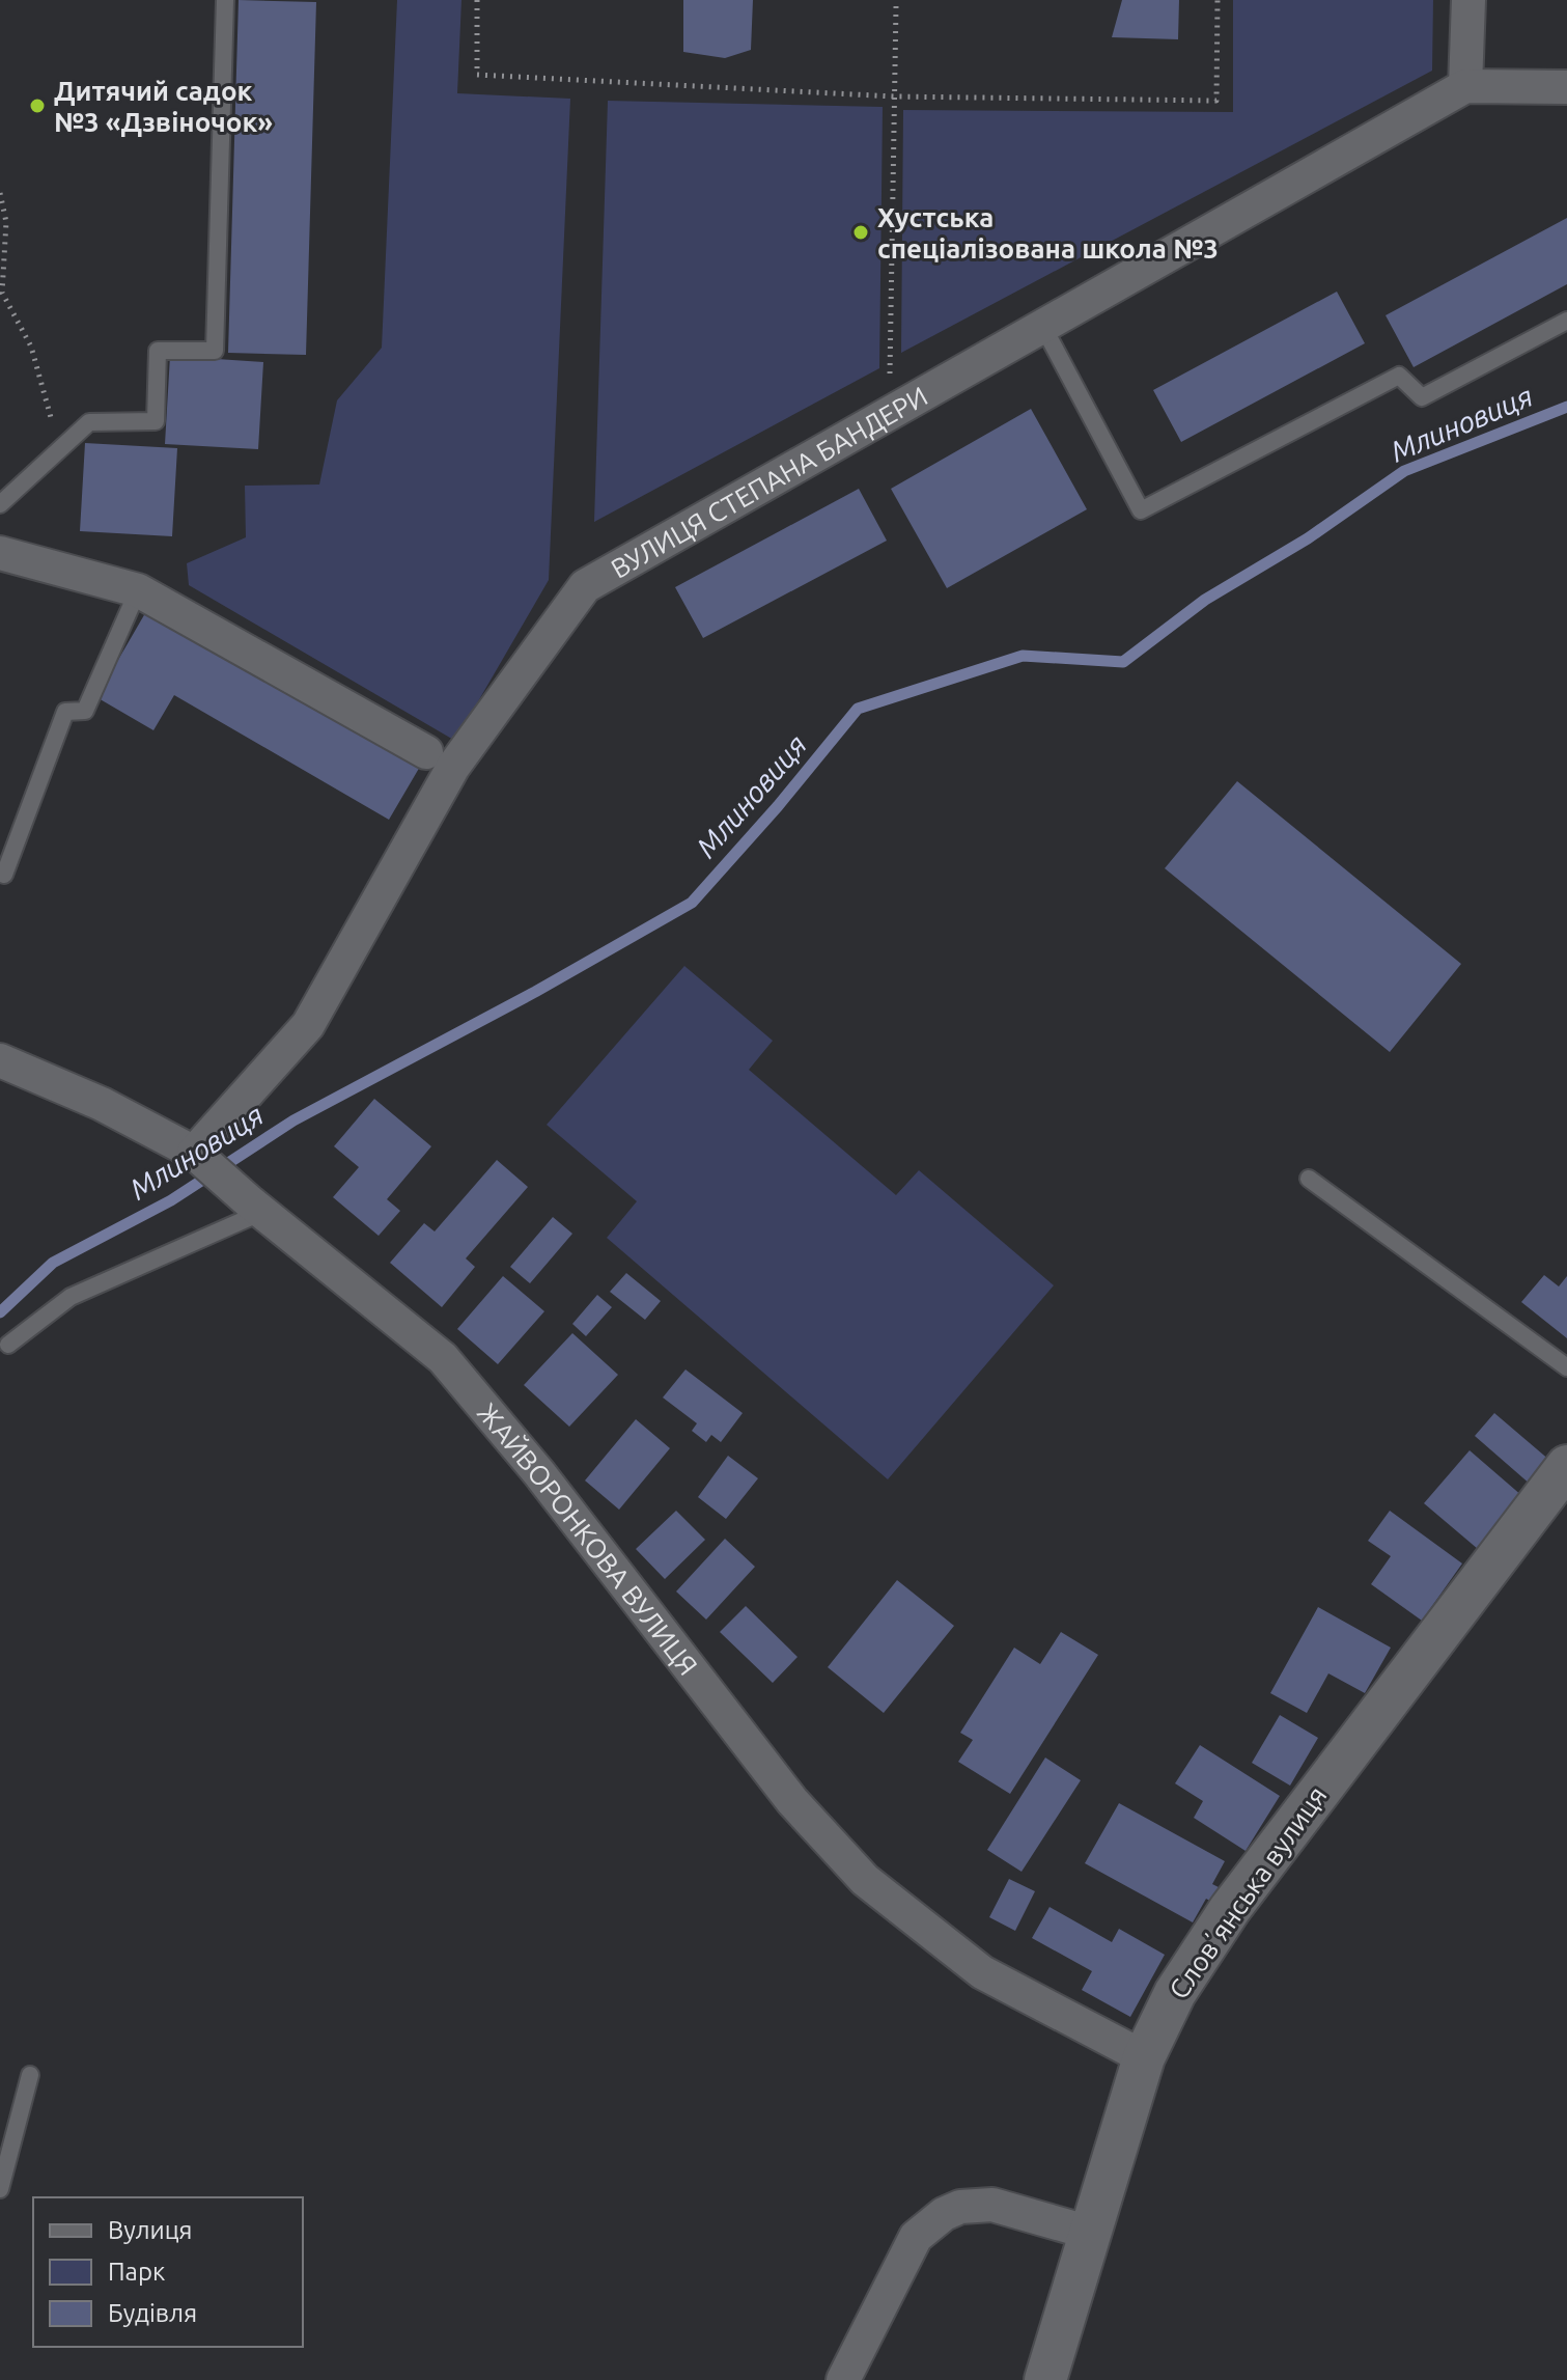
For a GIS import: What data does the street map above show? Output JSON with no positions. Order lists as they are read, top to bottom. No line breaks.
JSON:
{"streets":{"street":["ВУЛИЦЯ СТЕПАНА БАНДЕРИ","ЖАЙВОРОНКОВА ВУЛИЦЯ","Словʼянська вулиця"]},"crossings":[["ВУЛИЦЯ СТЕПАНА БАНДЕРИ","ЖАЙВОРОНКОВА ВУЛИЦЯ"],["ЖАЙВОРОНКОВА ВУЛИЦЯ","Словʼянська вулиця"]],"water":["Млиновиця"],"places":["Дитячий садок №3 «Дзвіночок»","Хустська спеціалізована школа №3"],"legend":["Вулиця","Парк","Будівля"]}
